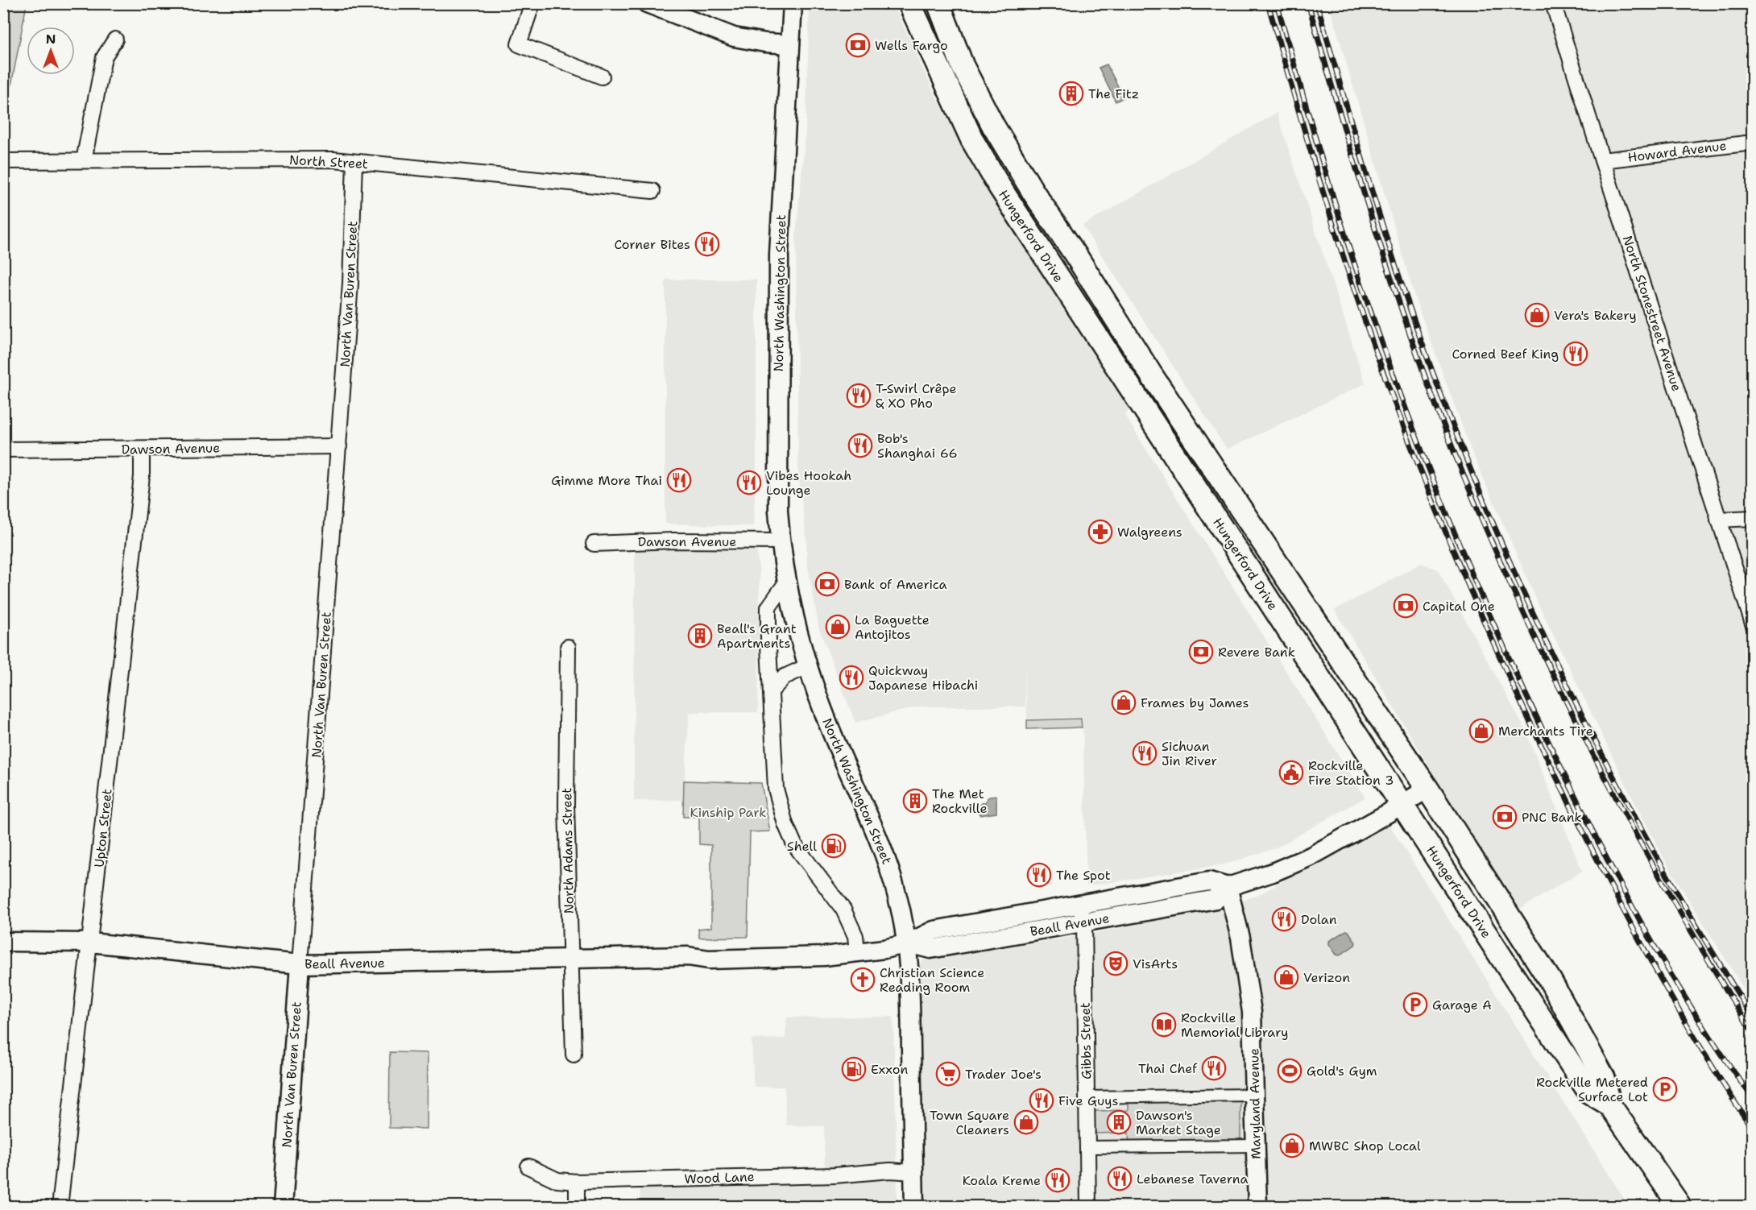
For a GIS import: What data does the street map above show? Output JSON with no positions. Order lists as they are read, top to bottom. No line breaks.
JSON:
{"streets":{"main road":["Hungerford Drive"],"street":["Howard Avenue","North Street","North Washington Street","North Van Buren Street","North Stonestreet Avenue","Dawson Avenue","Upton Street","North Adams Street","Beall Avenue","Gibbs Street","Maryland Avenue","Wood Lane"]},"crossings":[["Howard Avenue","North Stonestreet Avenue"],["North Street","North Van Buren Street"],["Hungerford Drive","Beall Avenue"],["North Washington Street","Dawson Avenue"],["North Washington Street","Beall Avenue"],["North Washington Street","Wood Lane"],["North Van Buren Street","Dawson Avenue"],["North Van Buren Street","Beall Avenue"],["Dawson Avenue","Upton Street"],["Upton Street","Beall Avenue"],["North Adams Street","Beall Avenue"],["Beall Avenue","Gibbs Street"],["Beall Avenue","Maryland Avenue"]],"parks":["Kinship Park"],"places":{"bank":["Wells Fargo","Bank of America","Capital One","Revere Bank","PNC Bank"],"building":["The Fitz","Beall's Grant Apartments","The Met Rockville","Dawson's Market Stage"],"restaurant":["Corner Bites","Corned Beef King","T-Swirl Crêpe & XO Pho","Bob's Shanghai 66","Gimme More Thai","Vibes Hookah Lounge","Quickway Japanese Hibachi","Sichuan Jin River","The Spot","Dolan","Thai Chef","Five Guys","Lebanese Taverna","Koala Kreme"],"shop":["Vera's Bakery","La Baguette Antojitos","Frames by James","Merchants Tire","Verizon","Town Square Cleaners","MWBC Shop Local"],"pharmacy":["Walgreens"],"public building":["Rockville Fire Station 3"],"fuel station":["Shell","Exxon"],"theatre":["VisArts"],"church":["Christian Science Reading Room"],"parking":["Garage A","Rockville Metered Surface Lot"],"library":["Rockville Memorial Library"],"sports":["Gold's Gym"],"supermarket":["Trader Joe's"]},"north":"top"}
